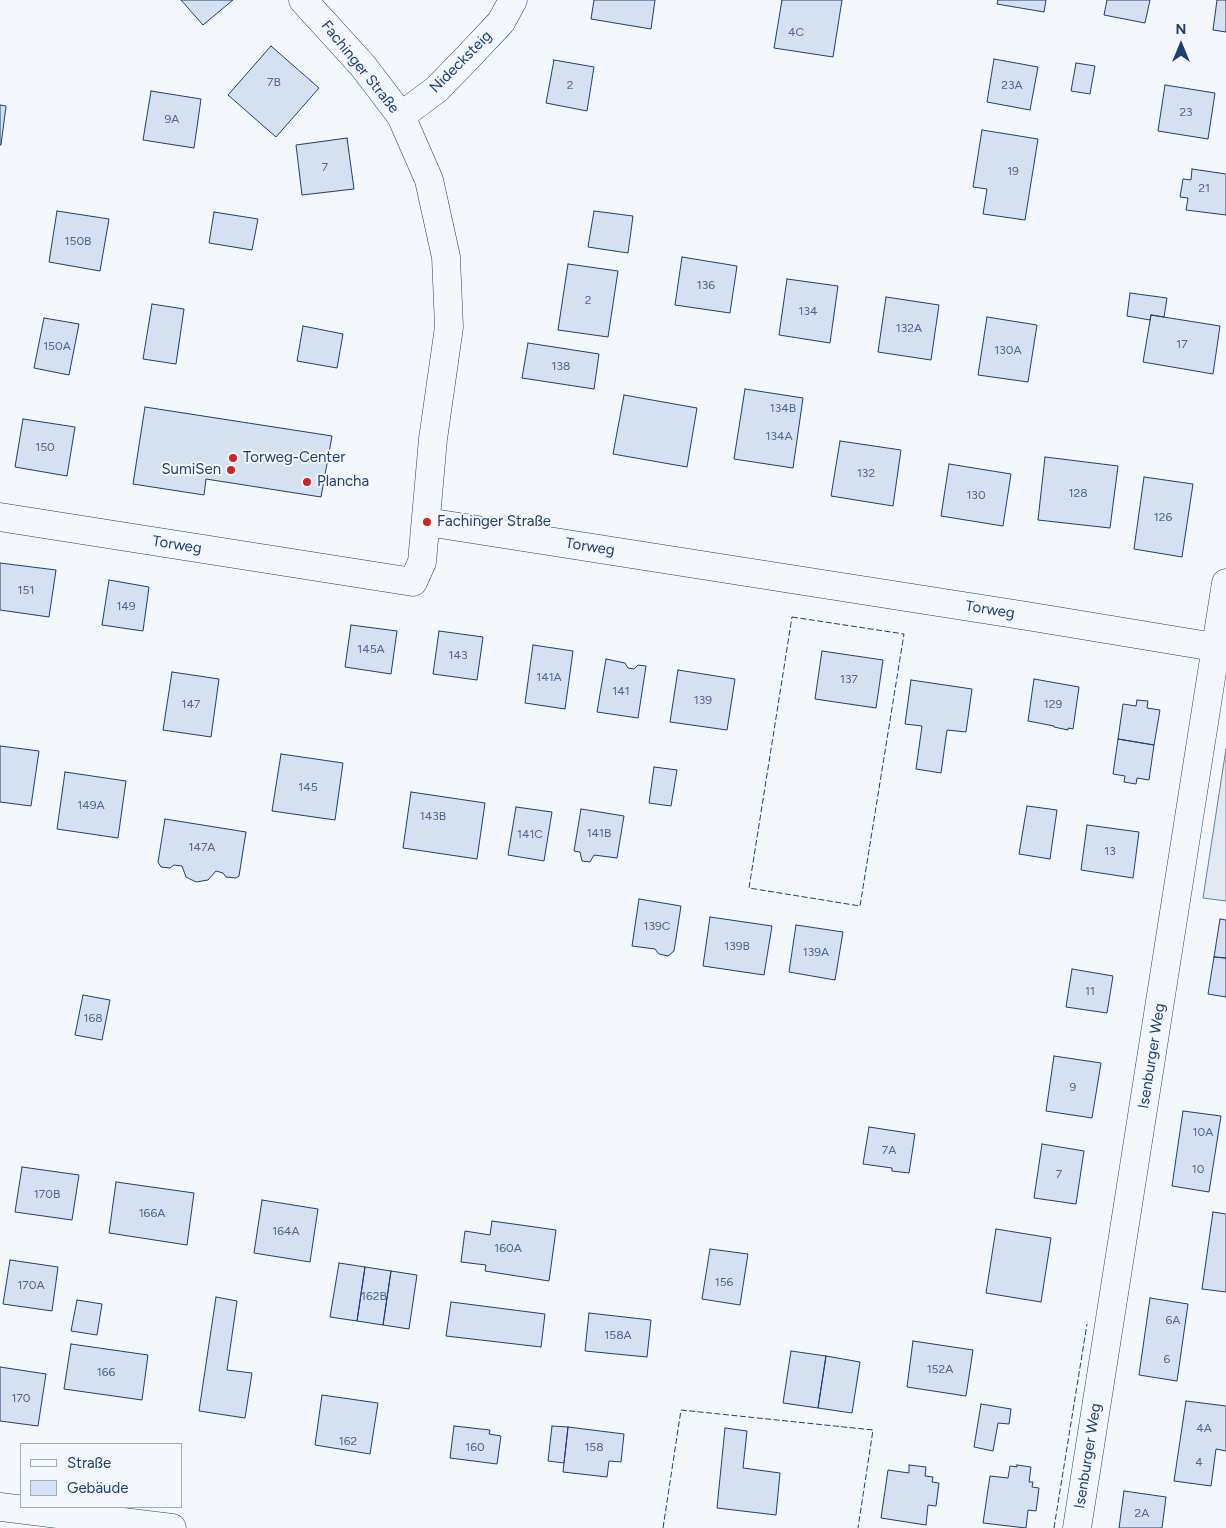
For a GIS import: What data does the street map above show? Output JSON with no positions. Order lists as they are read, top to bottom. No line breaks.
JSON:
{"streets":{"street":["Nidecksteig","Fachinger Straße","Torweg","Isenburger Weg"]},"crossings":[["Nidecksteig","Fachinger Straße"],["Fachinger Straße","Torweg"],["Torweg","Isenburger Weg"]],"places":["Torweg-Center","SumiSen","Plancha","Fachinger Straße"],"house_numbers":["4C","7B","2","23A","23","9A","7","19","21","150B","136","2","134","132A","17","150A","130A","138","134B","134A","150","132","128","130","126","151","149","145A","143","141A","137","141","139","147","129","145","149A","143B","141B","141C","147A","13","139C","139B","139A","11","168","9","10A","7A","10","7","170B","166A","164A","160A","156","170A","162B","6A","158A","6","152A","166","170","4A","162","160","158","4","2A"],"legend":["Straße","Gebäude"],"north":"top"}
